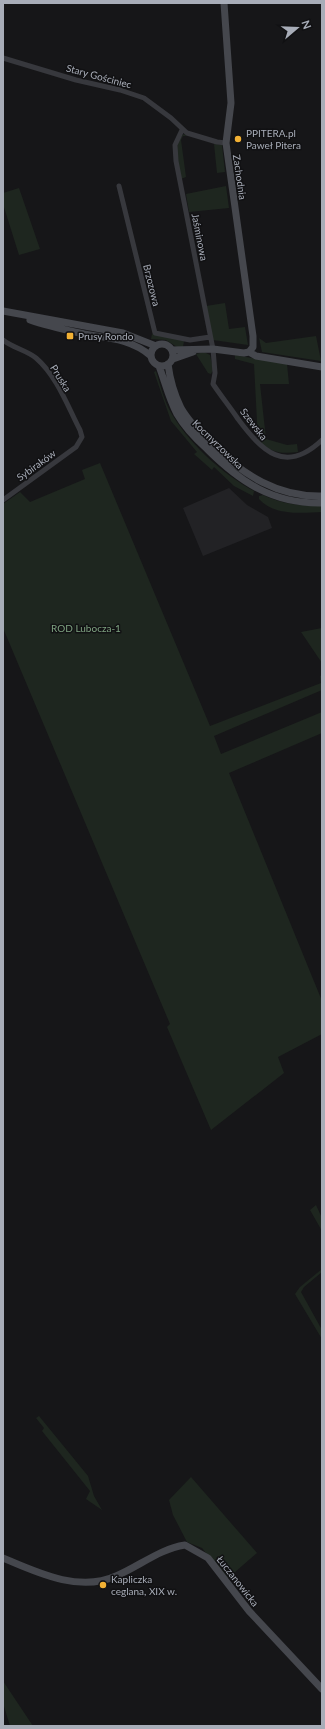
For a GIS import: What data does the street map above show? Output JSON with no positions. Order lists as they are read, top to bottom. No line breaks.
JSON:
{"streets":{"street":["Stary Gościniec","Zachodnia","Jaśminowa","Brzozowa","Pruska","Szewska","Kocmyrzowska","Sybiraków","Łuczanowicka"]},"crossings":[["Stary Gościniec","Zachodnia"],["Stary Gościniec","Jaśminowa"],["Jaśminowa","Brzozowa"],["Jaśminowa","Szewska"],["Pruska","Sybiraków"]],"parks":["ROD Lubocza-1"],"places":{"other":["PPITERA.pl Paweł Pitera","Kapliczka ceglana, XIX w."],"transit":["Prusy Rondo"]},"north":"right"}
